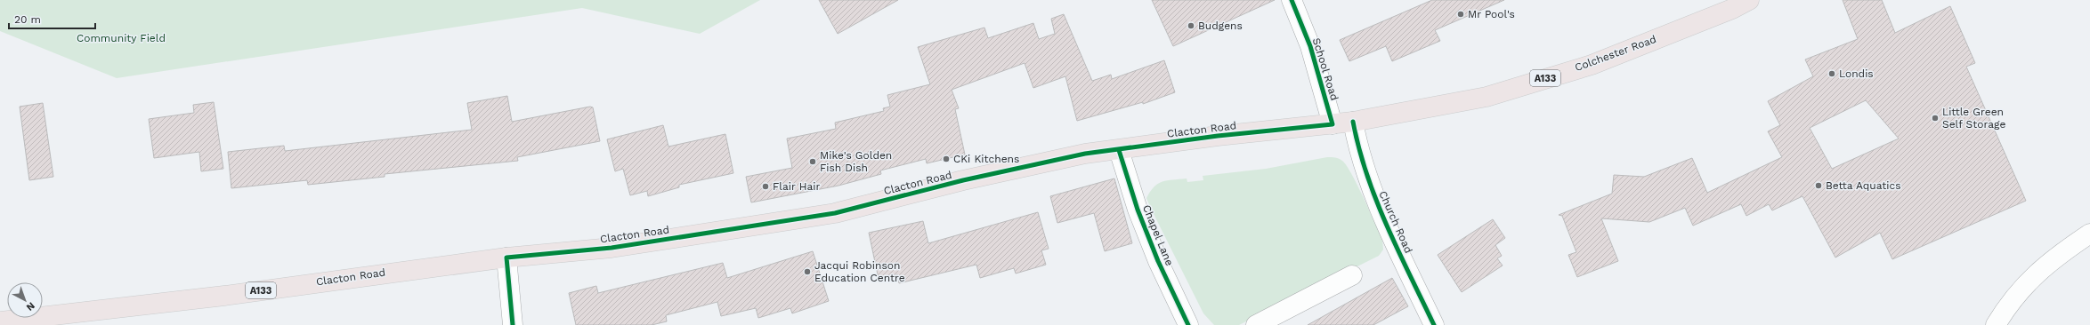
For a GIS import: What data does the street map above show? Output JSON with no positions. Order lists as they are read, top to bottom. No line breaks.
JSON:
{"streets":{"main road":["Colchester Road","A133","Clacton Road"],"street":["School Road","Church Road","Chapel Lane"]},"crossings":[["Colchester Road","School Road"],["Colchester Road","Clacton Road"],["Colchester Road","Church Road"],["School Road","Clacton Road"],["Clacton Road","Chapel Lane"]],"parks":["Community Field"],"places":["Mr Pool's","Budgens","Londis","Little Green Self Storage","CKi Kitchens","Mike's Golden Fish Dish","Betta Aquatics","Flair Hair","Jacqui Robinson Education Centre"],"scale_bar":"20 m","north":"bottom right"}
